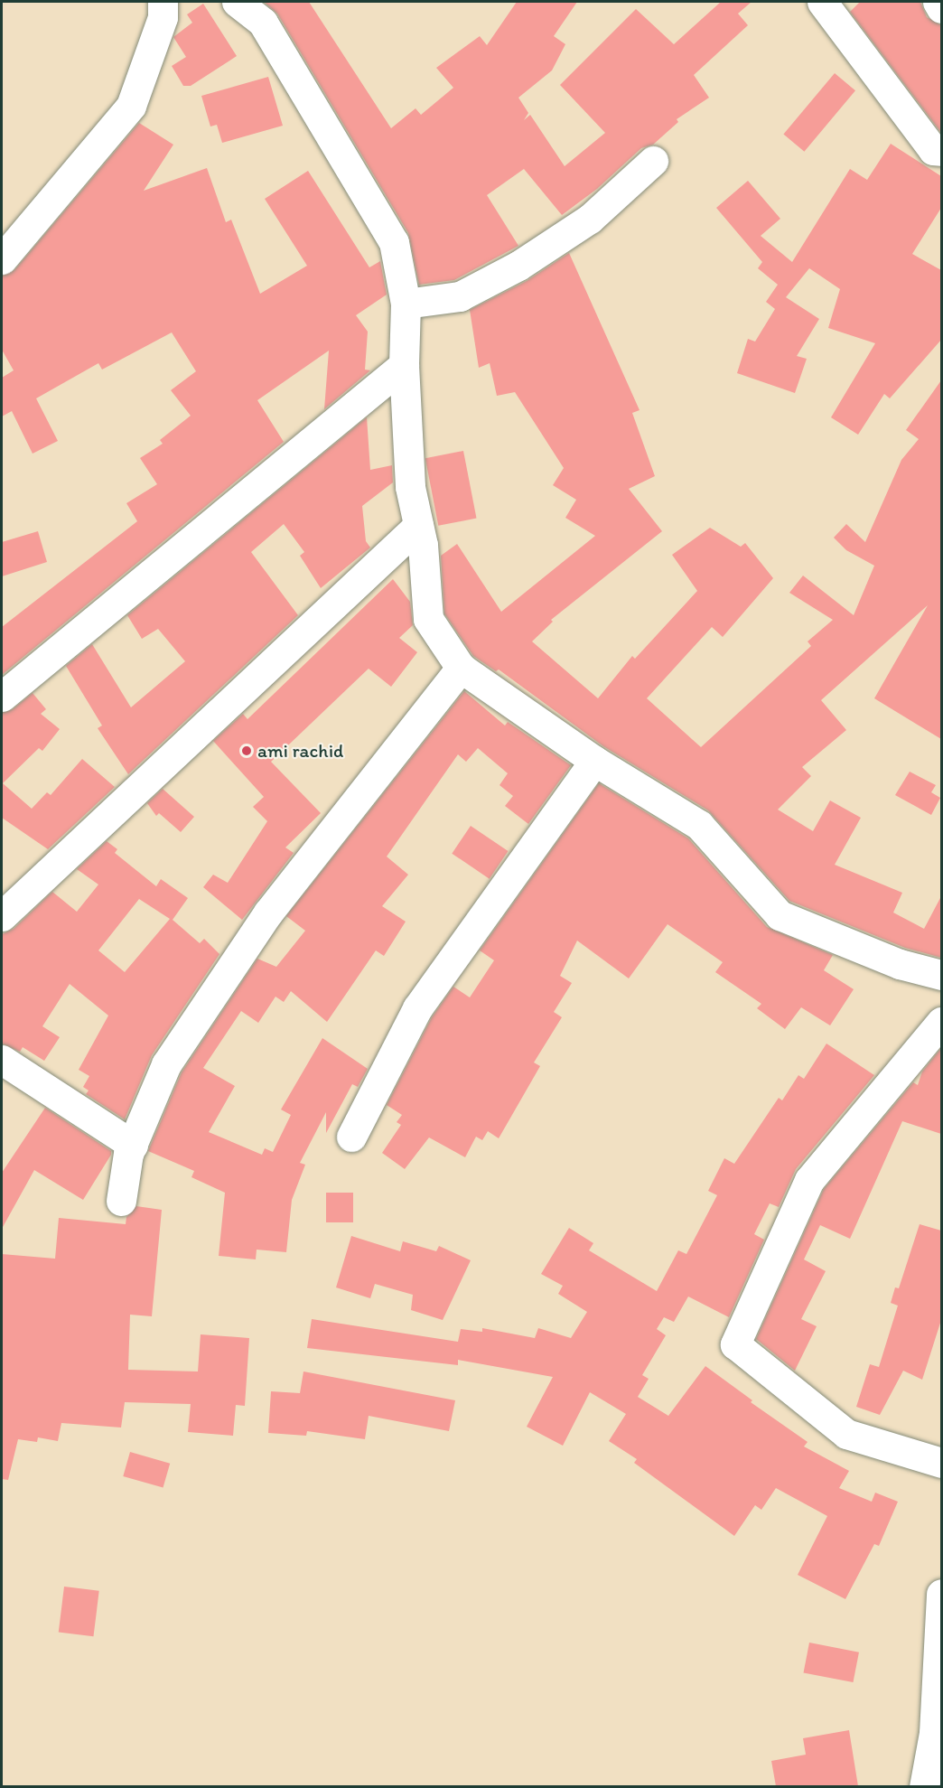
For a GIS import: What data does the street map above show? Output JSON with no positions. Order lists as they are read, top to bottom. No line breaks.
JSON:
{"places":["ami rachid"]}
